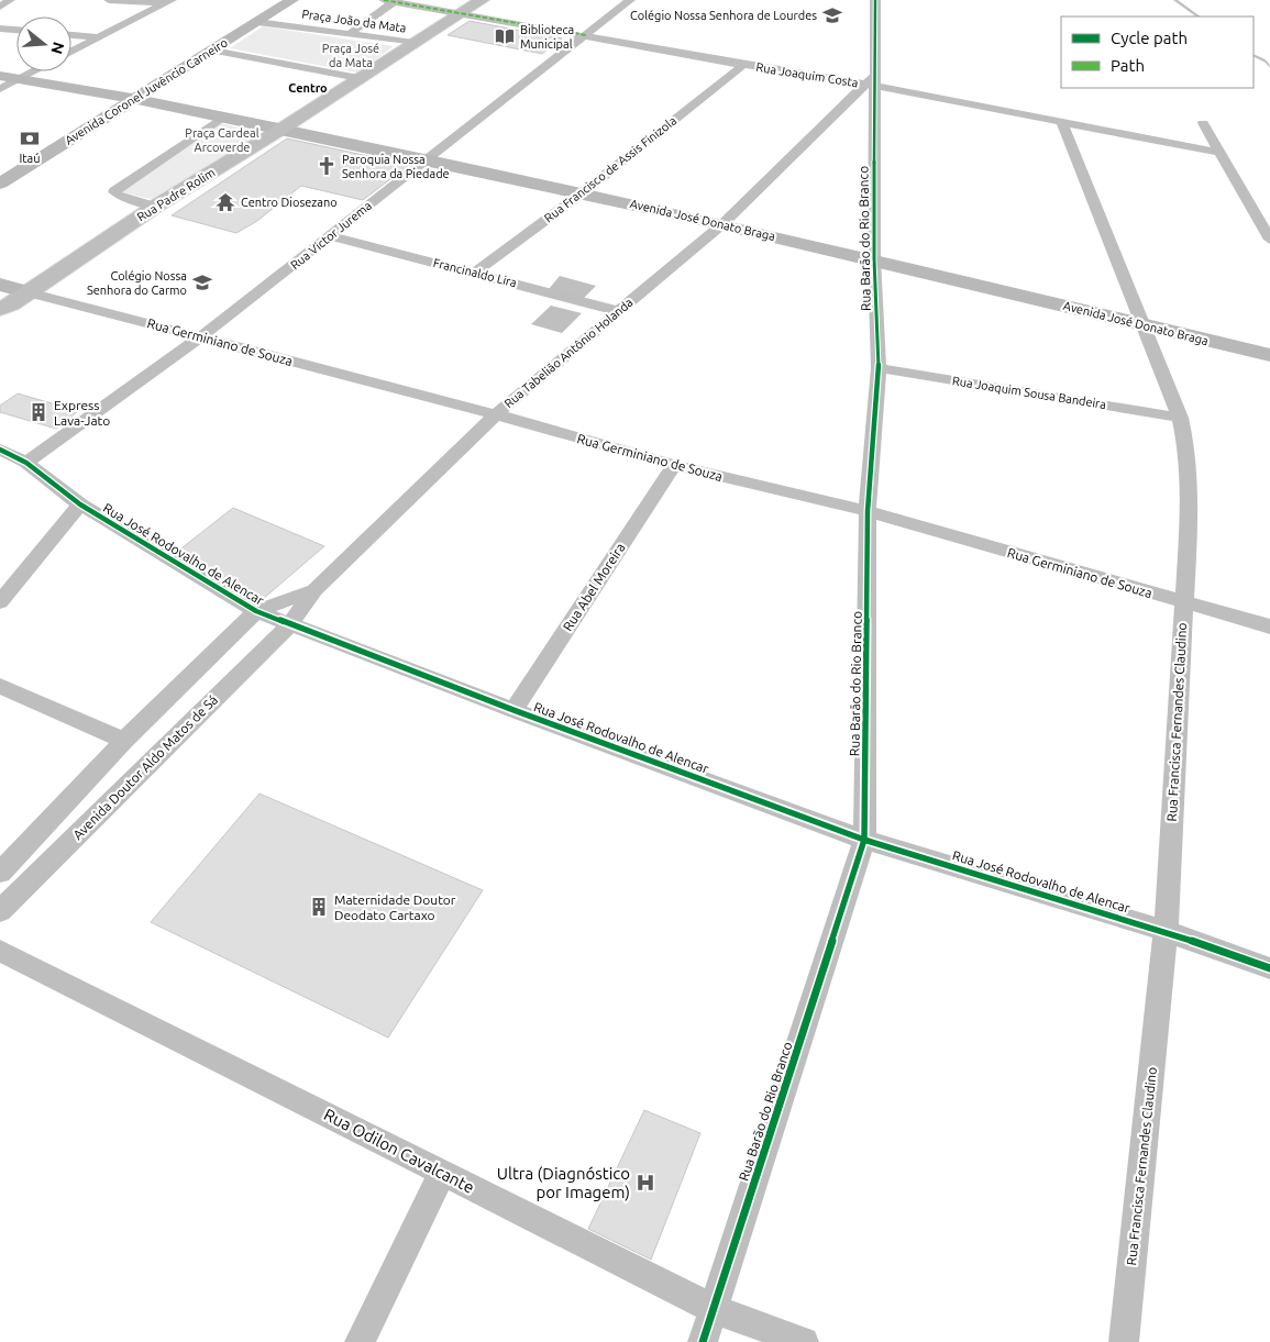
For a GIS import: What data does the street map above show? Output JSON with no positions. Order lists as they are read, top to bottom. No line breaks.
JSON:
{"streets":{"main road":["Avenida Coronel Juvêncio Carneiro","Rua Padre Rolim","Avenida José Donato Braga"],"street":["Praça João da Mata","Rua Joaquim Costa","Rua Francisco de Assis Finizola","Rua Victor Jurema","Rua Barāo do Rio Branco","Francinaldo Lira","Rua Germiniano de Souza","Rua Tabelião Antônio Holanda","Rua Joaquim Sousa Bandeira","Rua José Rodovalho de Alencar","Rua Abel Moreira","Rua Francisca Fernandes Claudino","Avenida Doutor Aldo Matos de Sá","Rua Odilon Cavalcante"]},"crossings":[["Praça João da Mata","Avenida Coronel Juvêncio Carneiro"],["Praça João da Mata","Rua Padre Rolim"],["Rua Joaquim Costa","Rua Francisco de Assis Finizola"],["Rua Joaquim Costa","Rua Padre Rolim"],["Rua Joaquim Costa","Rua Victor Jurema"],["Rua Joaquim Costa","Rua Barāo do Rio Branco"],["Rua Joaquim Costa","Rua Tabelião Antônio Holanda"],["Rua Joaquim Costa","Rua Francisca Fernandes Claudino"],["Avenida Coronel Juvêncio Carneiro","Avenida José Donato Braga"],["Rua Francisco de Assis Finizola","Avenida José Donato Braga"],["Rua Francisco de Assis Finizola","Francinaldo Lira"],["Rua Padre Rolim","Avenida José Donato Braga"],["Rua Padre Rolim","Rua Germiniano de Souza"],["Avenida José Donato Braga","Rua Victor Jurema"],["Avenida José Donato Braga","Rua Barāo do Rio Branco"],["Avenida José Donato Braga","Rua Tabelião Antônio Holanda"],["Avenida José Donato Braga","Rua Francisca Fernandes Claudino"],["Rua Victor Jurema","Francinaldo Lira"],["Rua Victor Jurema","Rua Germiniano de Souza"],["Rua Victor Jurema","Rua José Rodovalho de Alencar"],["Rua Barāo do Rio Branco","Rua Germiniano de Souza"],["Rua Barāo do Rio Branco","Rua Tabelião Antônio Holanda"],["Rua Barāo do Rio Branco","Rua Joaquim Sousa Bandeira"],["Rua Barāo do Rio Branco","Rua José Rodovalho de Alencar"],["Rua Barāo do Rio Branco","Rua Odilon Cavalcante"],["Francinaldo Lira","Rua Tabelião Antônio Holanda"],["Rua Germiniano de Souza","Rua Tabelião Antônio Holanda"],["Rua Germiniano de Souza","Rua Abel Moreira"],["Rua Germiniano de Souza","Rua Francisca Fernandes Claudino"],["Rua Tabelião Antônio Holanda","Rua José Rodovalho de Alencar"],["Rua Tabelião Antônio Holanda","Avenida Doutor Aldo Matos de Sá"],["Rua Joaquim Sousa Bandeira","Rua Francisca Fernandes Claudino"],["Rua José Rodovalho de Alencar","Rua Abel Moreira"],["Rua José Rodovalho de Alencar","Rua Francisca Fernandes Claudino"],["Rua José Rodovalho de Alencar","Avenida Doutor Aldo Matos de Sá"]],"districts":["Centro"],"parks":["Praça José da Mata","Praça Cardeal Arcoverde"],"places":{"school or university":["Colégio Nossa Senhora de Lourdes","Colégio Nossa Senhora do Carmo"],"library":["Biblioteca Municipal"],"bank":["Itaú"],"church":["Paroquia Nossa Senhora da Piedade"],"temple":["Centro Diosezano"],"building":["Express Lava-Jato","Maternidade Doutor Deodato Cartaxo"],"hospital":["Ultra (Diagnóstico por Imagem)"]},"legend":["Cycle path","Path"],"north":"right"}
